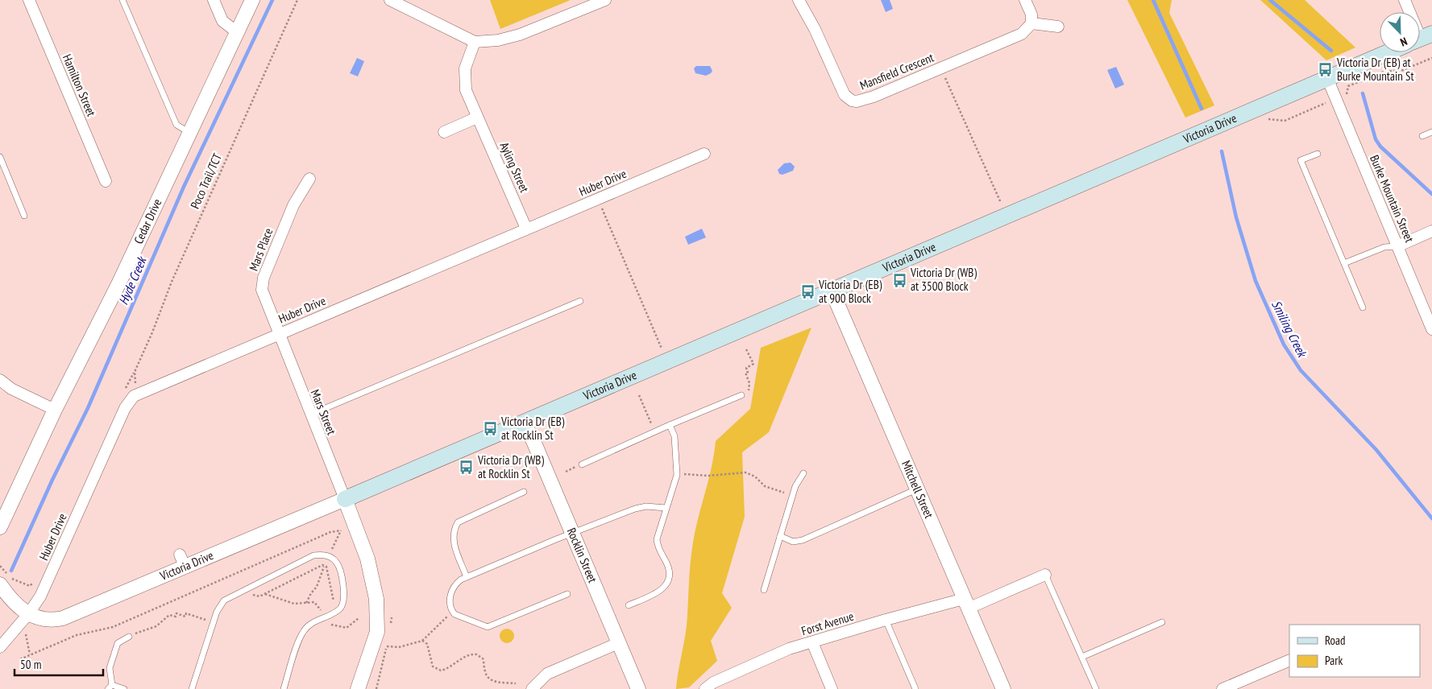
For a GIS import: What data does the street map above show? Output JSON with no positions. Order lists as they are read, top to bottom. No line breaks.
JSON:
{"streets":{"main road":["Victoria Drive"],"street":["Mansfield Crescent","Hamilton Street","Ayling Street","Huber Drive","Burke Mountain Street","Cedar Drive","Mars Place","Mars Street","Mitchell Street","Rocklin Street","Forst Avenue"],"path":["Poco Trail/TCT"]},"crossings":[["Victoria Drive","Huber Drive"],["Victoria Drive","Burke Mountain Street"],["Victoria Drive","Mars Street"],["Victoria Drive","Mitchell Street"],["Victoria Drive","Rocklin Street"],["Ayling Street","Huber Drive"],["Huber Drive","Mars Place"],["Huber Drive","Mars Street"],["Mars Place","Mars Street"],["Mitchell Street","Forst Avenue"]],"water":["Hyde Creek","Smiling Creek"],"places":{"bus stop":["Victoria Dr (EB) at Burke Mountain St","Victoria Dr (WB) at 3500 Block","Victoria Dr (EB) at 900 Block","Victoria Dr (EB) at Rocklin St","Victoria Dr (WB) at Rocklin St"]},"legend":["Road","Park"],"scale_bar":"50 m","north":"bottom right"}
